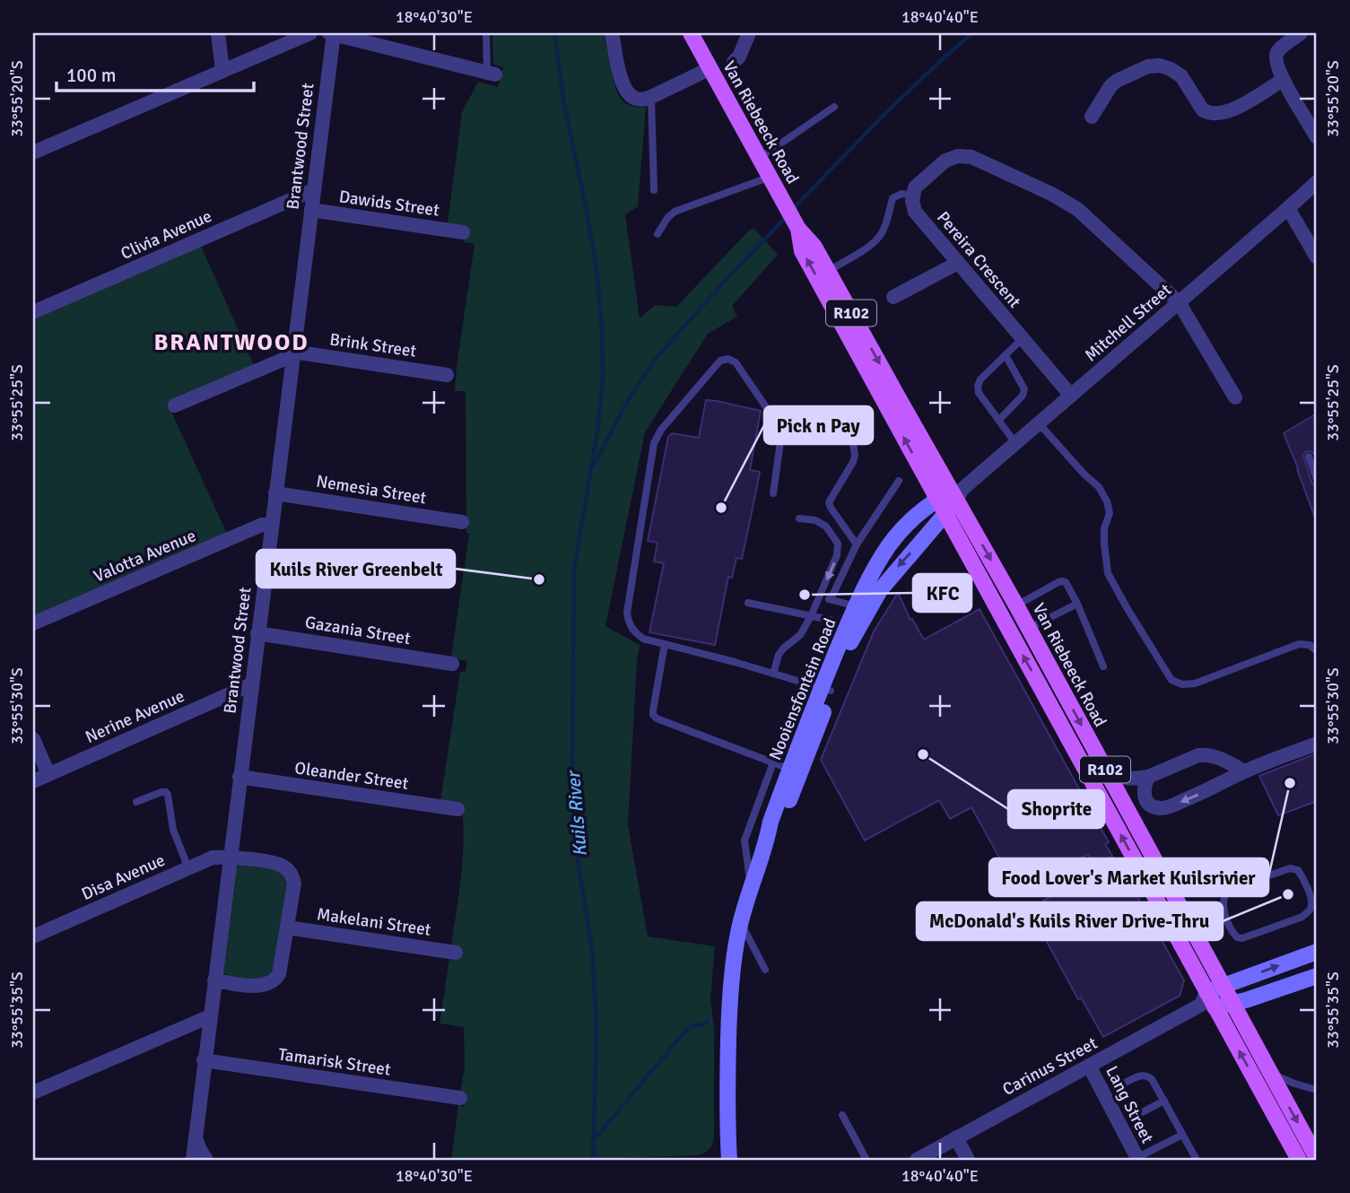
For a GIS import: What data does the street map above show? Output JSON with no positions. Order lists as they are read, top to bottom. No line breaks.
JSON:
{"streets":{"main road":["Van Riebeeck Road","R102"],"street":["Brantwood Street","Dawids Street","Clivia Avenue","Pereira Crescent","Mitchell Street","Brink Street","Nemesia Street","Valotta Avenue","Gazania Street","Nooiensfontein Road","Nerine Avenue","Oleander Street","Disa Avenue","Makelani Street","Tamarisk Street","Carinus Street","Lang Street"]},"crossings":[["Van Riebeeck Road","Mitchell Street"],["Van Riebeeck Road","Nooiensfontein Road"],["Van Riebeeck Road","Carinus Street"],["Brantwood Street","Dawids Street"],["Brantwood Street","Clivia Avenue"],["Brantwood Street","Brink Street"],["Brantwood Street","Nemesia Street"],["Brantwood Street","Valotta Avenue"],["Brantwood Street","Gazania Street"],["Brantwood Street","Nerine Avenue"],["Brantwood Street","Oleander Street"],["Brantwood Street","Disa Avenue"],["Brantwood Street","Tamarisk Street"],["Pereira Crescent","Mitchell Street"],["Mitchell Street","Nooiensfontein Road"],["Carinus Street","Lang Street"]],"districts":["BRANTWOOD"],"water":["Kuils River"],"places":["Pick n Pay","Kuils River Greenbelt","KFC","Shoprite","Food Lover's Market Kuilsrivier","McDonald's Kuils River Drive-Thru"],"scale_bar":"100 m","coordinates":["18°40'30\"E","18°40'40\"E","33°55'20\"S","33°55'25\"S","33°55'30\"S","33°55'35\"S"]}
